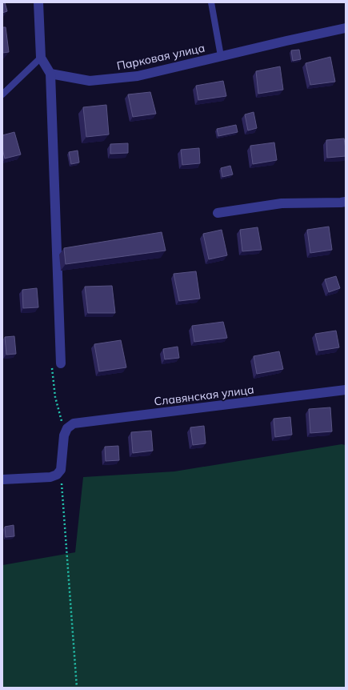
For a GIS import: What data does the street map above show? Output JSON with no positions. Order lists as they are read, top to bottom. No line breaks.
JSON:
{"streets":{"street":["Парковая улица","Славянская улица"]}}
